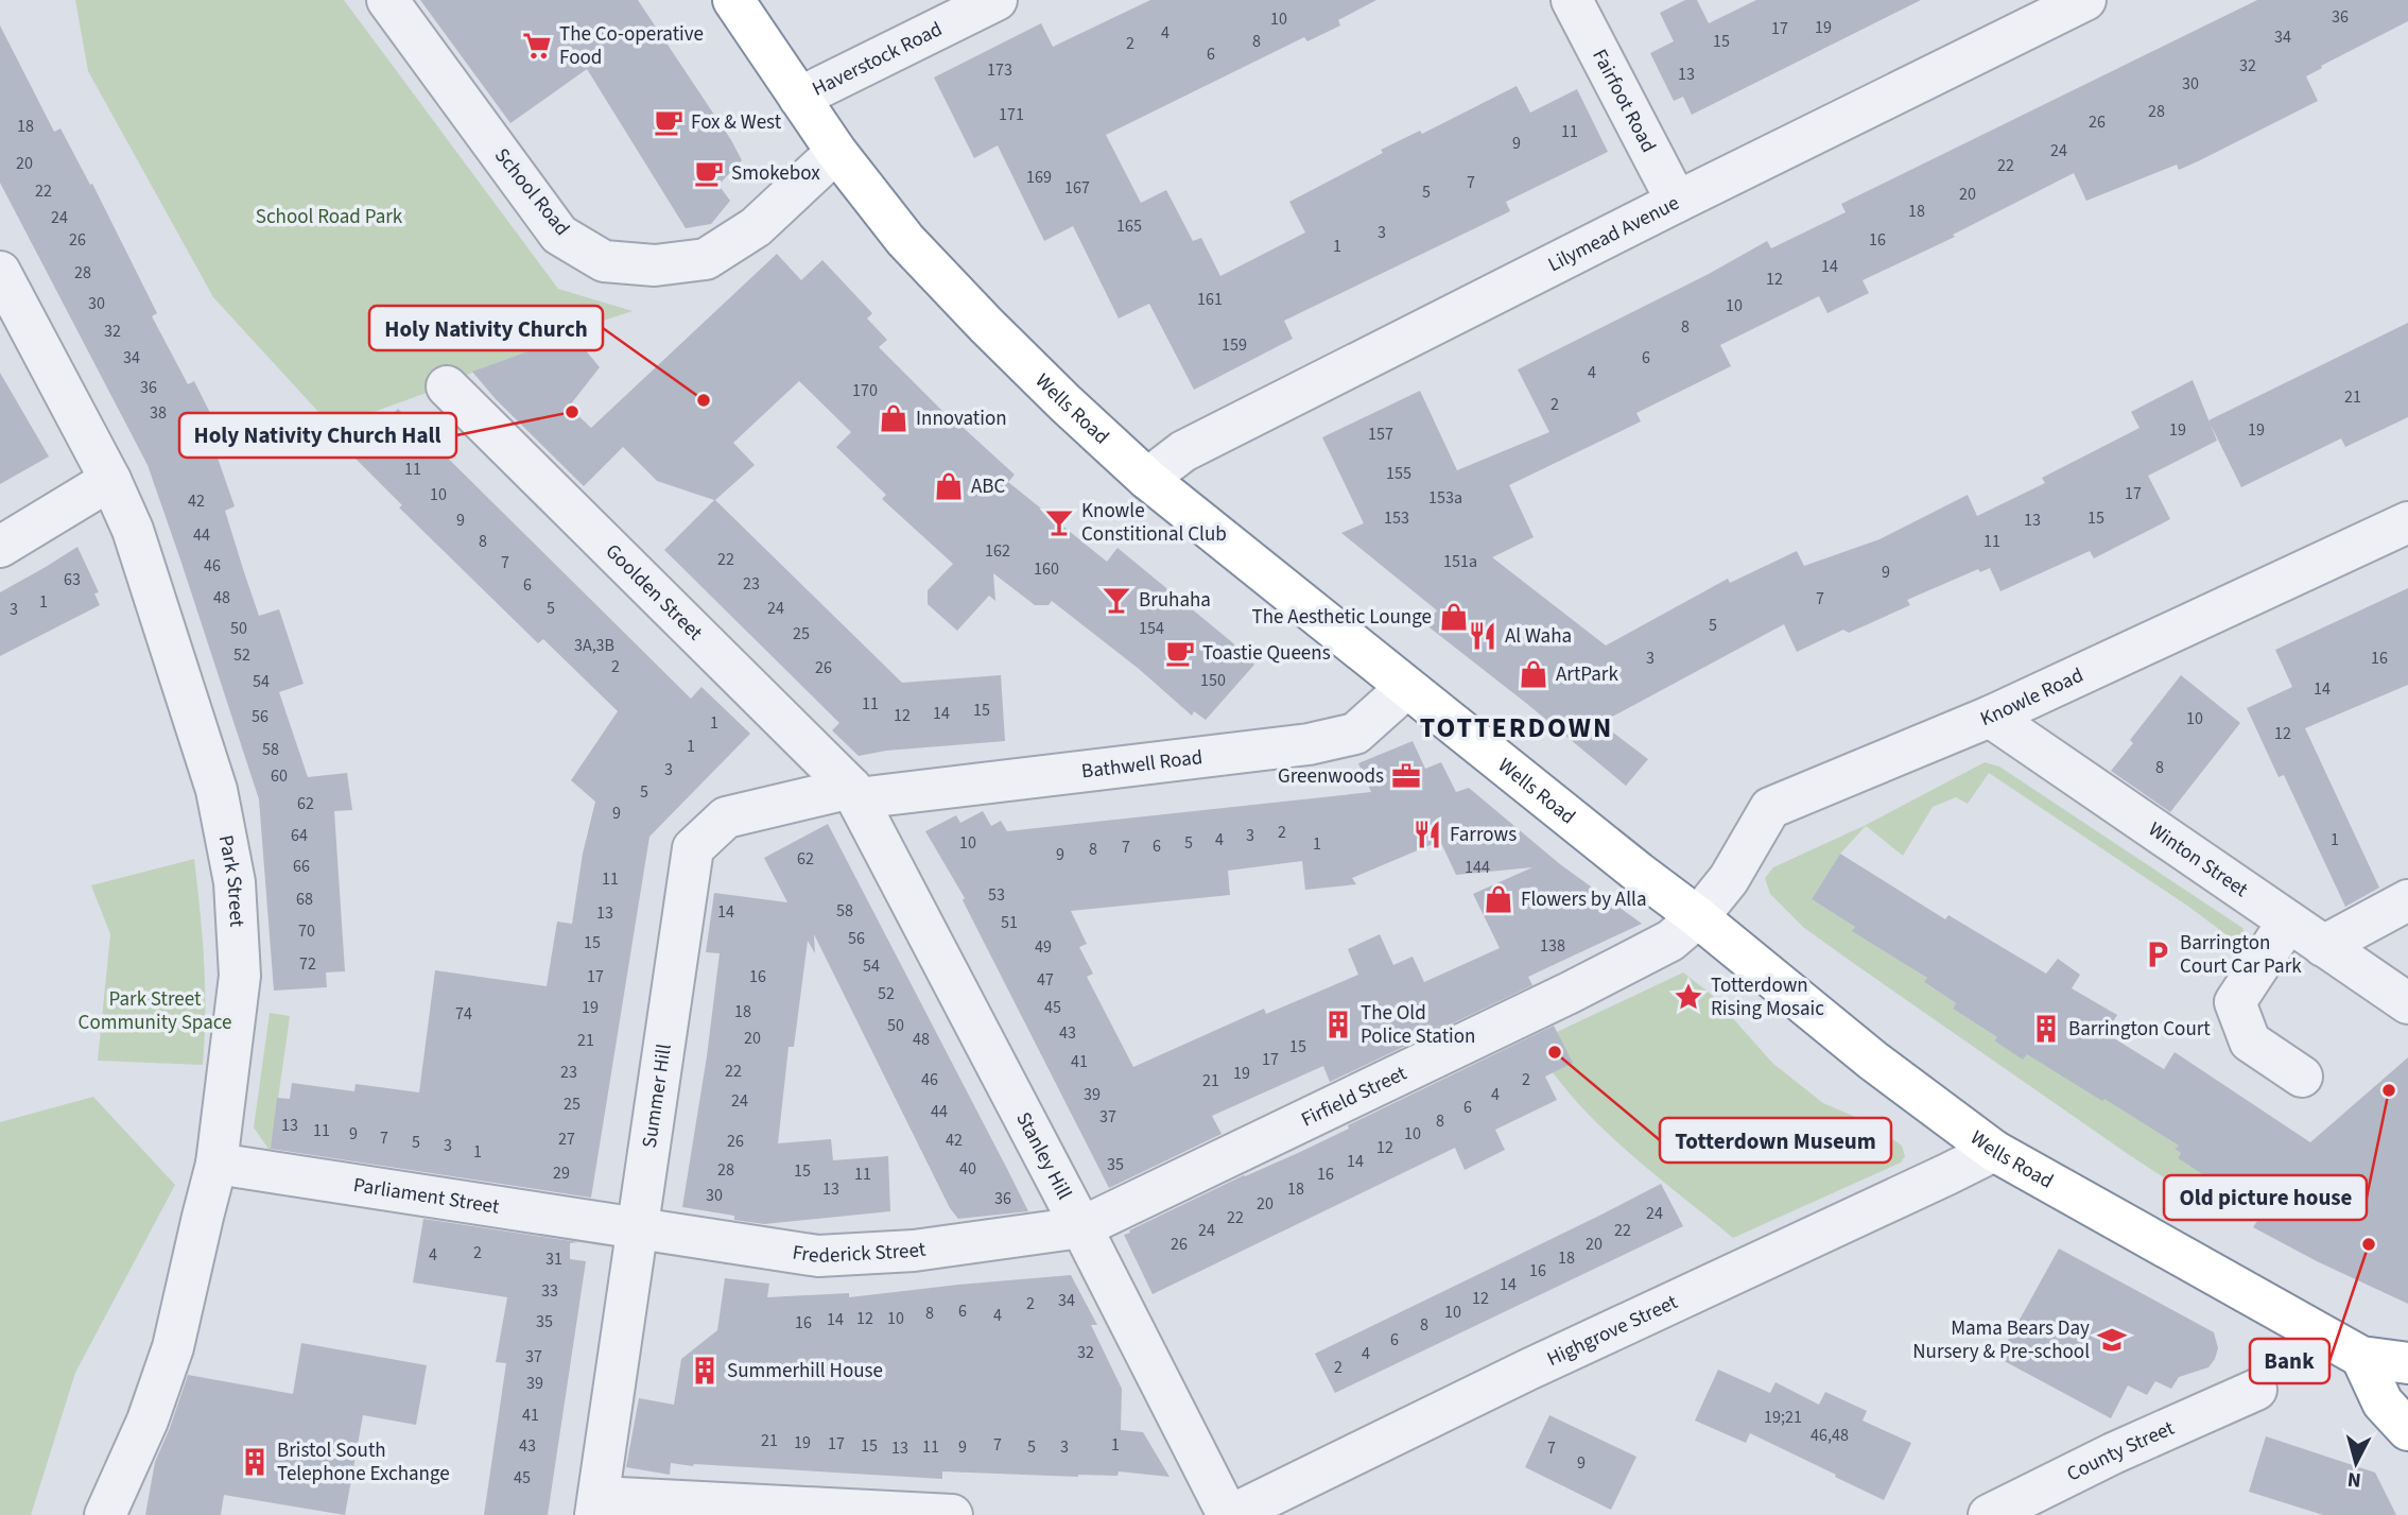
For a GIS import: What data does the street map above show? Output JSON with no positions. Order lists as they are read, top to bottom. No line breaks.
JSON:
{"streets":{"highway":["Wells Road"],"street":["Haverstock Road","Fairfoot Road","School Road","Lilymead Avenue","Goolden Street","Knowle Road","Bathwell Road","Winton Street","Park Street","Summer Hill","Firfield Street","Stanley Hill","Parliament Street","Frederick Street","Highgrove Street","County Street"]},"crossings":[["Haverstock Road","Wells Road"],["Fairfoot Road","Lilymead Avenue"],["School Road","Wells Road"],["Lilymead Avenue","Wells Road"],["Wells Road","Knowle Road"],["Wells Road","Bathwell Road"],["Wells Road","Firfield Street"],["Wells Road","Highgrove Street"],["Goolden Street","Bathwell Road"],["Goolden Street","Summer Hill"],["Goolden Street","Stanley Hill"],["Knowle Road","Winton Street"],["Knowle Road","Firfield Street"],["Bathwell Road","Summer Hill"],["Bathwell Road","Stanley Hill"],["Park Street","Parliament Street"],["Summer Hill","Stanley Hill"],["Summer Hill","Parliament Street"],["Summer Hill","Frederick Street"],["Firfield Street","Stanley Hill"],["Firfield Street","Frederick Street"],["Stanley Hill","Frederick Street"],["Stanley Hill","Highgrove Street"],["Parliament Street","Frederick Street"]],"districts":["TOTTERDOWN"],"parks":["School Road Park","Park Street Community Space"],"places":{"supermarket":["The Co-operative Food"],"cafe":["Fox & West","Smokebox","Toastie Queens"],"other":["Holy Nativity Church","Holy Nativity Church Hall","Totterdown Museum","Old picture house","Bank"],"shop":["Innovation","ABC","The Aesthetic Lounge","ArtPark","Flowers by Alla"],"bar":["Knowle Constitional Club","Bruhaha"],"restaurant":["Al Waha","Farrows"],"office":["Greenwoods"],"parking":["Barrington Court Car Park"],"place":["Totterdown Rising Mosaic"],"building":["The Old Police Station","Barrington Court","Summerhill House","Bristol South Telephone Exchange"],"school or university":["Mama Bears Day Nursery & Pre-school"]},"house_numbers":["36","10","19","17","4","34","8","15","2","6","32","173","13","30","28","171","26","18","11","9","24","20","22","169","7","167","22","5","20","18","24","165","3","26","16","1","14","28","12","161","30","10","8","32","159","34","6","4","36","170","21","2","38","19","19","157","11","155","17","10","153a","42","153","15","9","13","44","8","11","162","22","151a","7","46","160","9","63","23","6","48","7","1","5","24","3","5","50","154","25","3A,3B","52","3","16","2","26","150","54","14","11","15","14","12","56","10","1","12","1","58","8","3","60","5","62","9","2","64","3","4","1","10","5","1","6","7","8","9","62","66","144","11","53","68","58","14","13","51","70","56","15","138","49","72","54","17","16","47","52","19","45","18","74","50","43","20","48","21","15","17","41","22","23","19","46","2","21","39","4","24","25","6","44","37","8","13","11","9","10","7","27","42","26","5","3","12","1","14","35","40","28","15","29","11","16","13","18","30","36","20","24","22","24","22","26","20","2","4","18","31","16","14","33","12","34","2","6","10","8","4","12","10","14","35","16","8","6","32","4","37","2","39","41","19;21","46,48","21","19","17","7","1","43","15","11","9","5","3","13","7","9","45"],"north":"bottom"}
